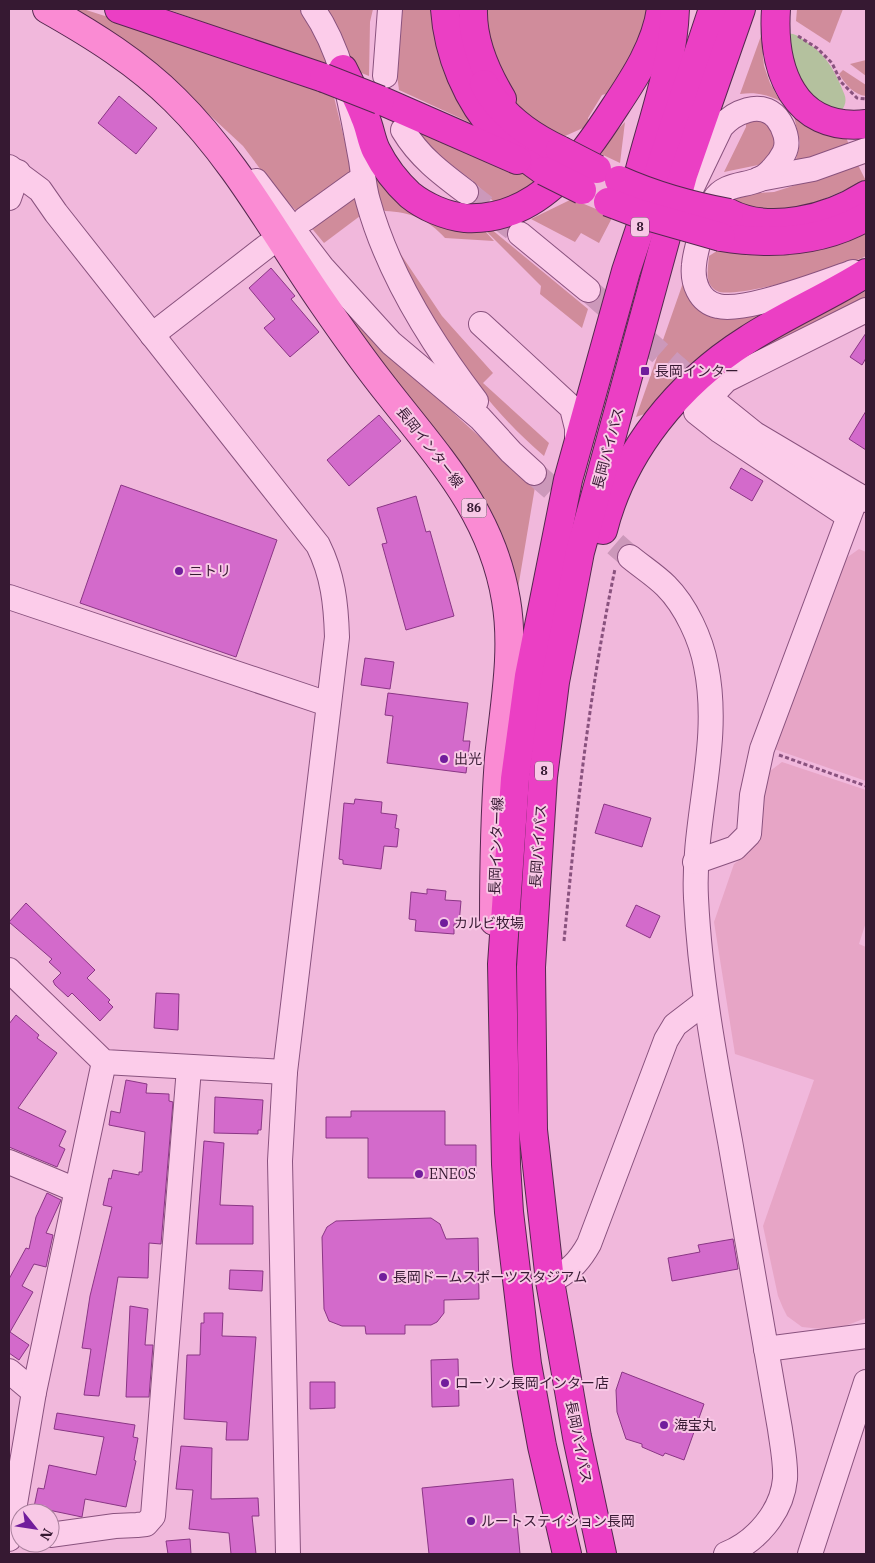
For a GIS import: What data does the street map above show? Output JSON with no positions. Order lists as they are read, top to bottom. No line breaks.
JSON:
{"streets":{"highway":["8","長岡バイパス"],"main road":["長岡インター線","86"]},"crossings":[["長岡インター線","長岡バイパス"]],"places":{"transit":["長岡インター"],"other":["ニトリ","出光","カルビ牧場","ENEOS","長岡ドームスポーツスタジアム","ローソン長岡インター店","海宝丸","ルートステイション長岡"]},"north":"bottom right"}
